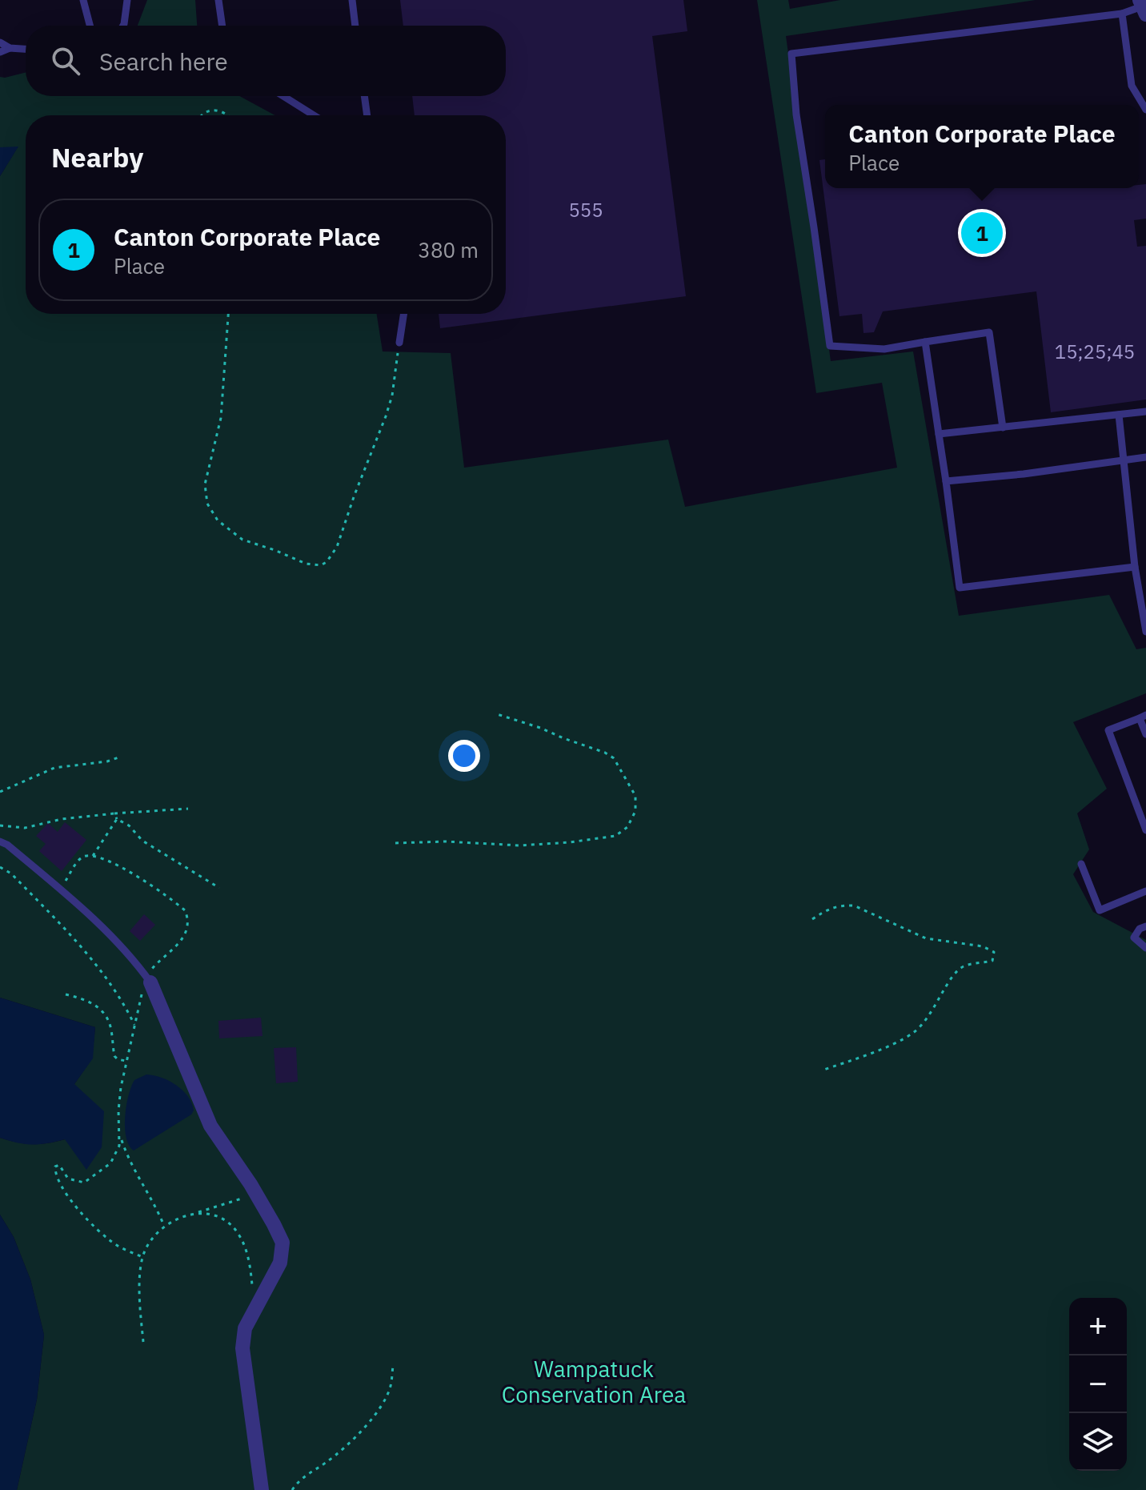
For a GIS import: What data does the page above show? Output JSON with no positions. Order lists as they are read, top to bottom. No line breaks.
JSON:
{"parks":["Wampatuck Conservation Area"],"house_numbers":["555","15;25;45"],"page":{"search":"Search here","popup":["Canton Corporate Place","Place"],"heading":"Nearby","list":[{"mark":"1","name":"Canton Corporate Place","note":"Place","value":"380 m"}],"pins":"1","map_buttons":["+","−"]}}
